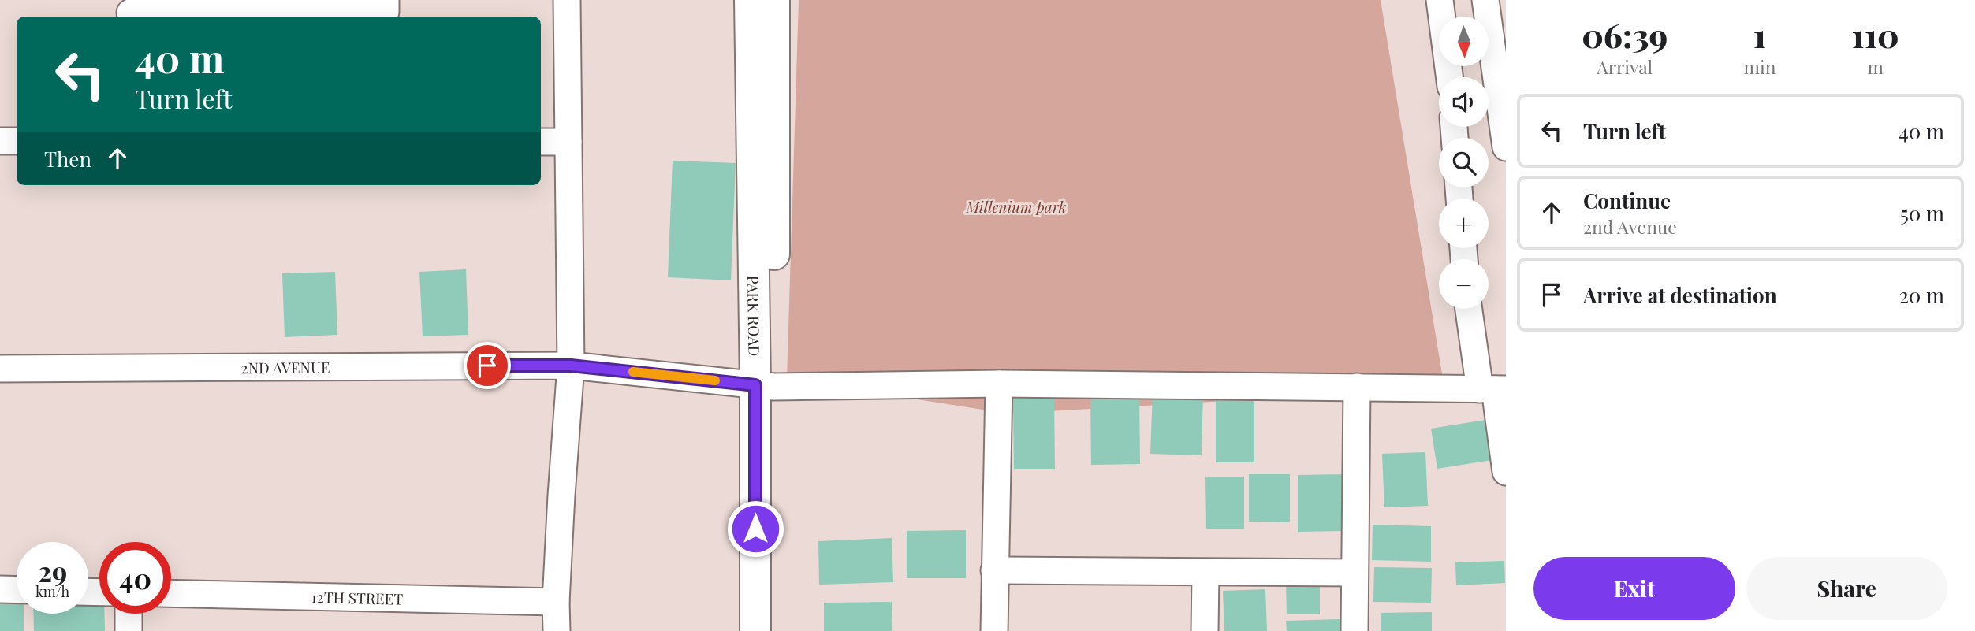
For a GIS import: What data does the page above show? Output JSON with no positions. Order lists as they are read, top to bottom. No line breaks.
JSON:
{"streets":{"street":["PARK ROAD","2ND AVENUE","12TH STREET"]},"crossings":[["PARK ROAD","2ND AVENUE"]],"parks":["Millenium park"],"north":"bottom","page":{"eta":["06:39","Arrival","1","min","110","m"],"map_buttons":["+","−"],"turn":["40 m","Turn left"],"list":[{"name":"Turn left","value":"40 m"},{"name":"Continue","note":"2nd Avenue","value":"50 m"},{"name":"Arrive at destination","value":"20 m"}],"then":"Then","speed":"29 km/h","limit":"40","buttons":["Exit","Share"]}}
